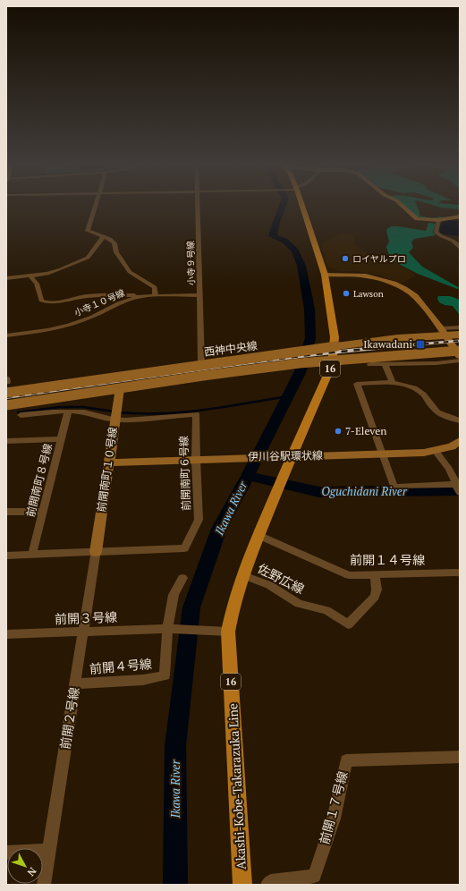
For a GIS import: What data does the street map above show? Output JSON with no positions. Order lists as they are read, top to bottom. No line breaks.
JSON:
{"streets":{"main road":["16","Akashi-Kobe-Takarazuka Line"],"street":["小寺９号線","小寺１０号線","西神中央線","伊川谷駅環状線","前開南町１０号線","前開南町６号線","前開南町８号線","前開１４号線","佐野広線","前開３号線","前開４号線","前開２号線","前開１７号線"]},"crossings":[["小寺９号線","小寺１０号線"],["小寺９号線","西神中央線"],["西神中央線","16"],["16","伊川谷駅環状線"],["16","Akashi-Kobe-Takarazuka Line"],["伊川谷駅環状線","前開南町１０号線"],["伊川谷駅環状線","前開南町６号線"],["伊川谷駅環状線","Akashi-Kobe-Takarazuka Line"],["前開南町１０号線","前開南町６号線"],["前開南町１０号線","前開２号線"],["前開南町６号線","前開南町８号線"],["前開南町６号線","前開２号線"],["前開１４号線","佐野広線"],["前開１４号線","Akashi-Kobe-Takarazuka Line"],["佐野広線","Akashi-Kobe-Takarazuka Line"],["前開３号線","前開４号線"],["前開３号線","前開２号線"],["前開４号線","前開２号線"]],"water":["Oguchidani River","Ikawa River"],"places":{"other":["ロイヤルプロ","Lawson","7-Eleven"],"transit":["Ikawadani"]},"north":"bottom right"}
